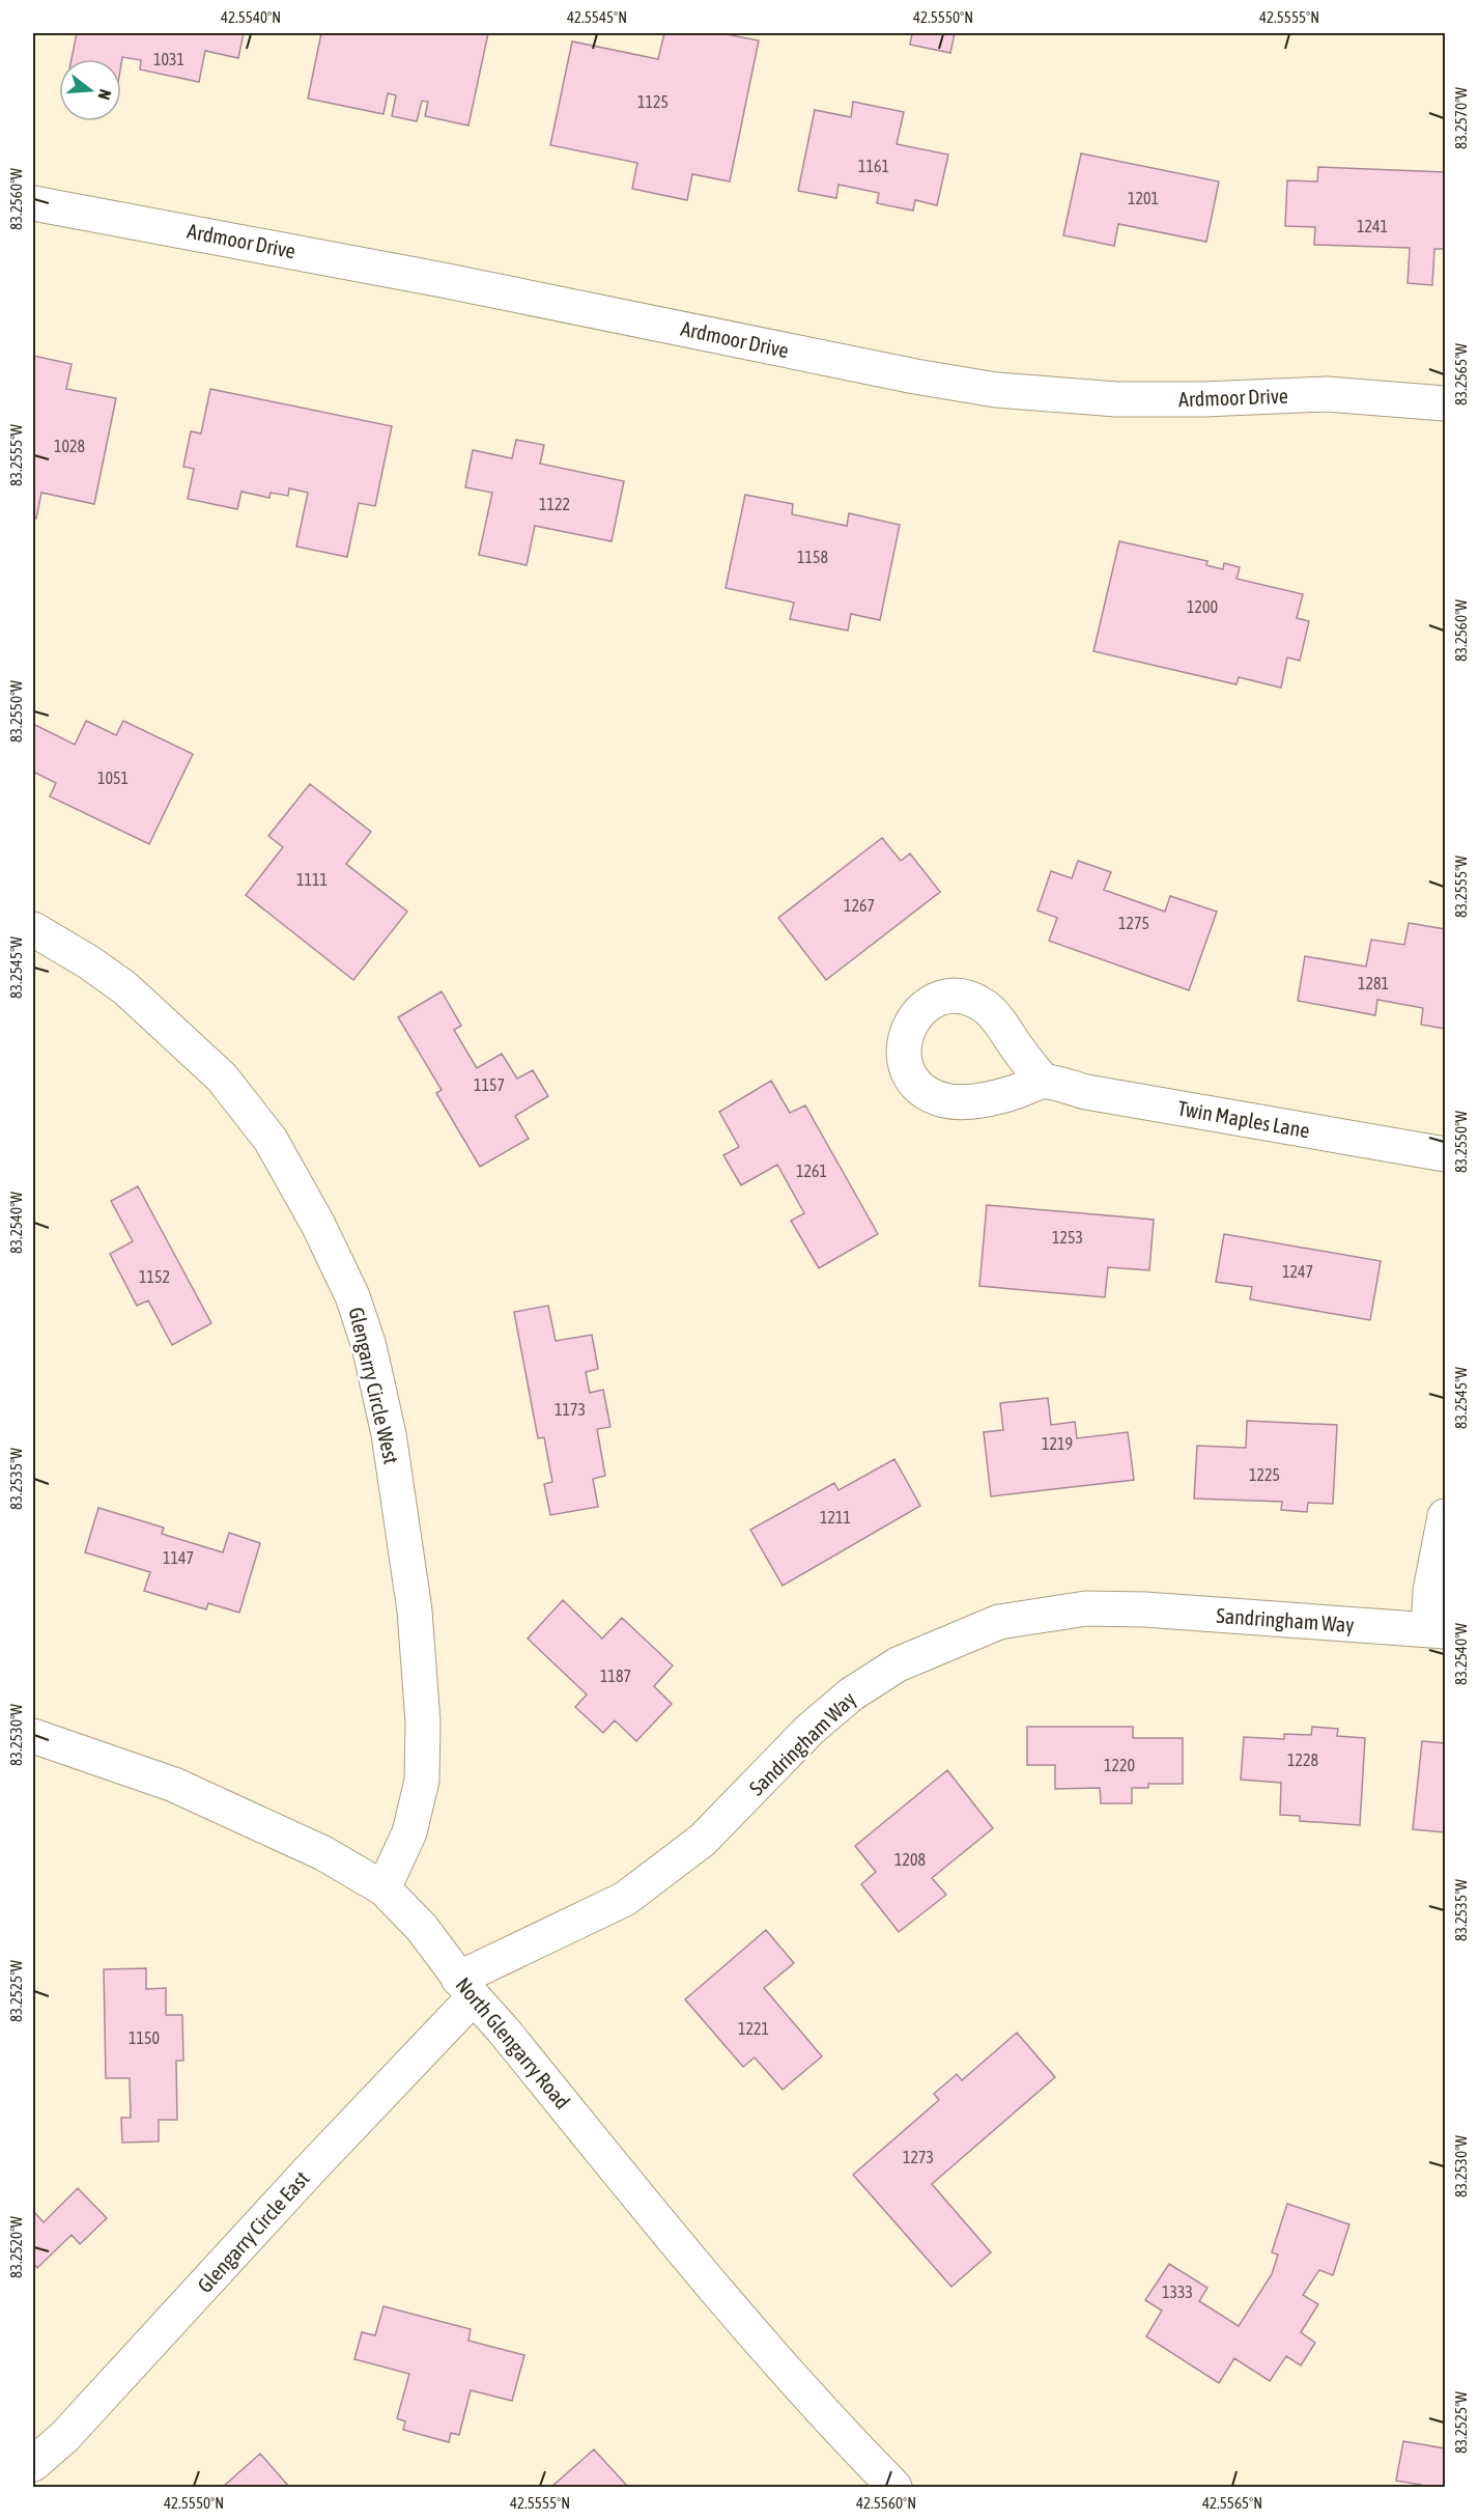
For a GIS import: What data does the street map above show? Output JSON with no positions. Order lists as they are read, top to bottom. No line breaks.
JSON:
{"streets":{"street":["Ardmoor Drive","Twin Maples Lane","Glengarry Circle West","Sandringham Way","North Glengarry Road","Glengarry Circle East"]},"crossings":[["Glengarry Circle West","North Glengarry Road"],["Sandringham Way","North Glengarry Road"],["Sandringham Way","Glengarry Circle East"],["North Glengarry Road","Glengarry Circle East"]],"house_numbers":["1031","1125","1161","1201","1241","1028","1122","1158","1200","1051","1111","1267","1275","1281","1157","1261","1253","1247","1152","1173","1219","1225","1211","1147","1187","1228","1220","1208","1221","1150","1273","1333"],"north":"right","coordinates":["42.5540°N","42.5545°N","42.5550°N","42.5555°N","83.2570°W","83.2560°W","83.2565°W","83.2555°W","83.2550°W","83.2545°W","83.2540°W","83.2535°W","83.2530°W","83.2525°W","83.2520°W","42.5560°N","42.5565°N"]}
